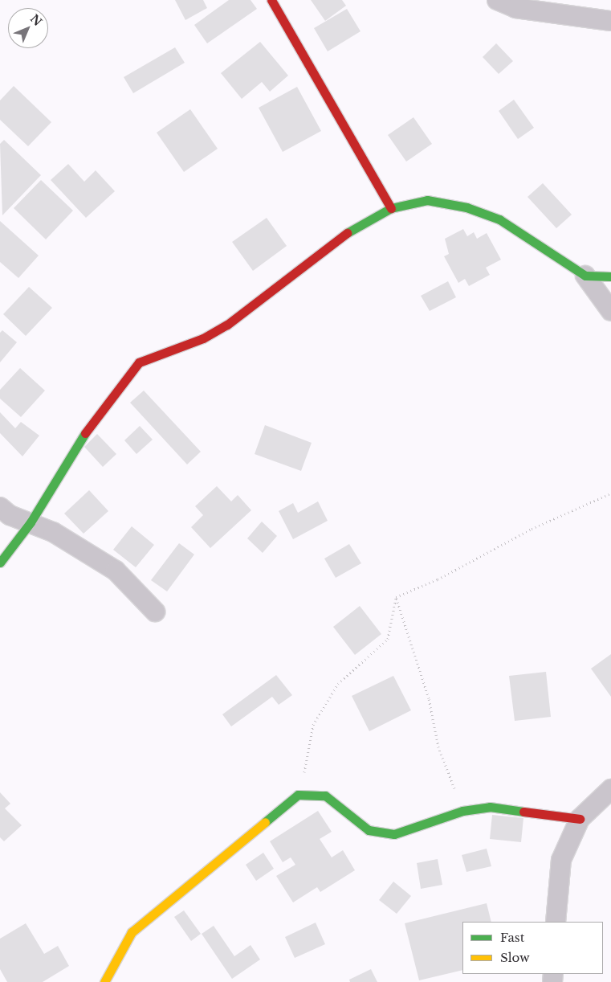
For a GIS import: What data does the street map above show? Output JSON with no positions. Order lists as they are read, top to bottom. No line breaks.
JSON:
{"legend":["Fast","Slow"],"north":"top right"}
